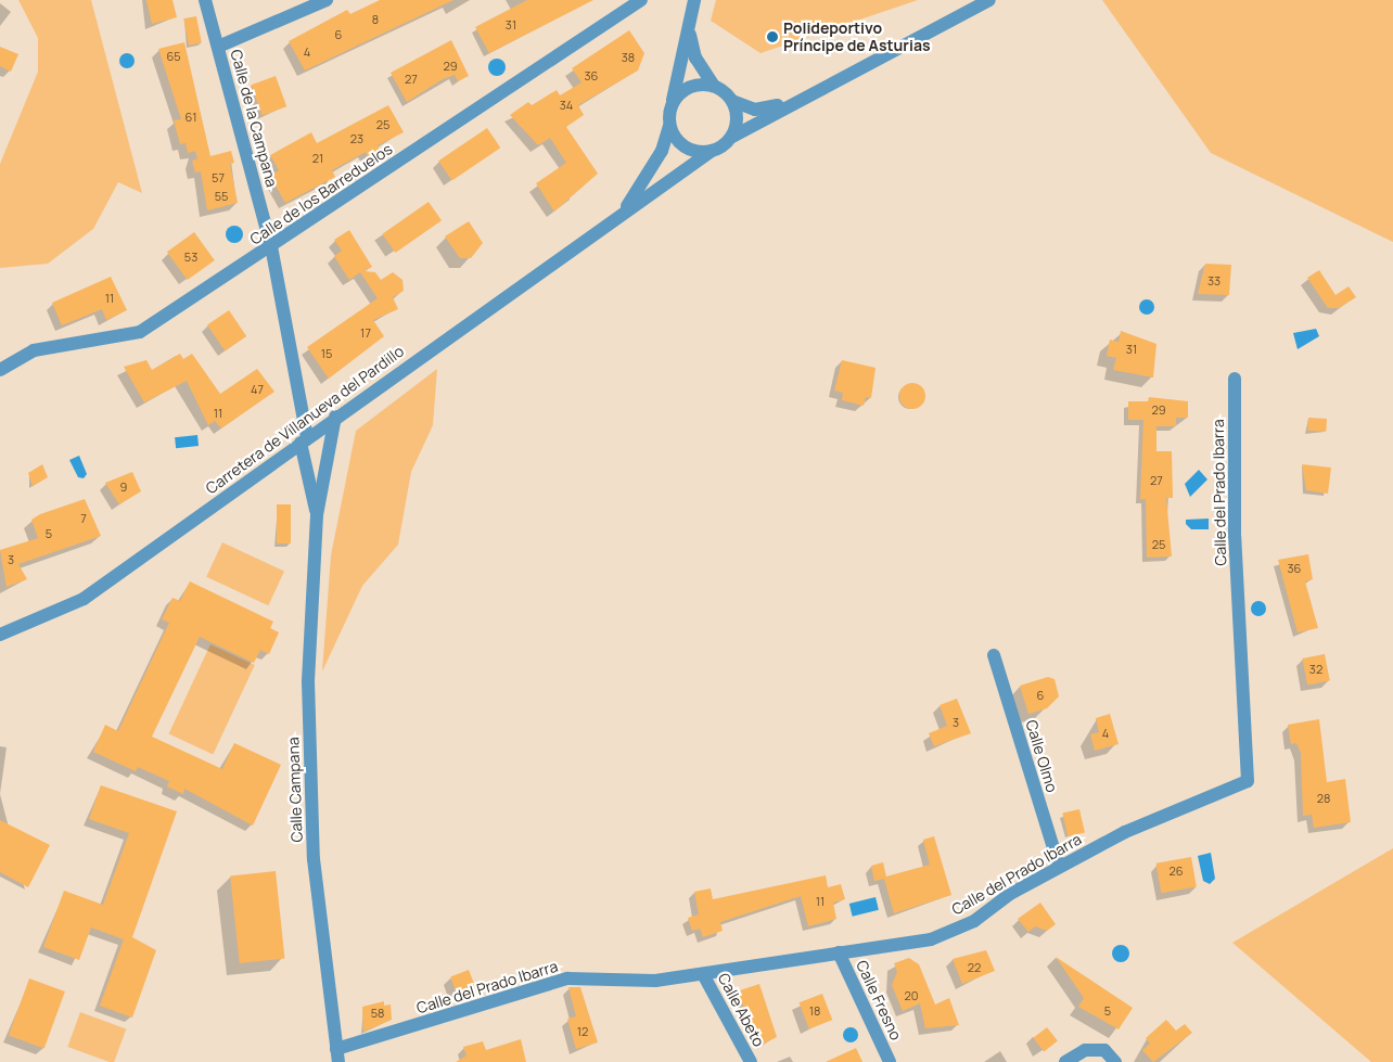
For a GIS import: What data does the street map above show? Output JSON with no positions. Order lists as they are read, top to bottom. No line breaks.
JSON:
{"streets":{"street":["Calle de la Campana","Calle de los Barreduelos","Carretera de Villanueva del Pardillo","Calle del Prado Ibarra","Calle Olmo","Calle Campana","Calle Fresno","Calle Abeto"]},"crossings":[["Calle de la Campana","Calle de los Barreduelos"],["Calle de la Campana","Carretera de Villanueva del Pardillo"],["Calle de la Campana","Calle Campana"],["Calle del Prado Ibarra","Calle Olmo"],["Calle del Prado Ibarra","Calle Campana"],["Calle del Prado Ibarra","Calle Fresno"],["Calle del Prado Ibarra","Calle Abeto"]],"places":["Polideportivo Príncipe de Asturias"],"house_numbers":["8","31","6","4","65","38","29","36","27","34","61","25","23","21","57","55","53","33","11","17","31","15","47","29","11","27","9","7","5","25","3","36","32","6","3","4","28","26","11","22","20","18","5","58","12"]}
